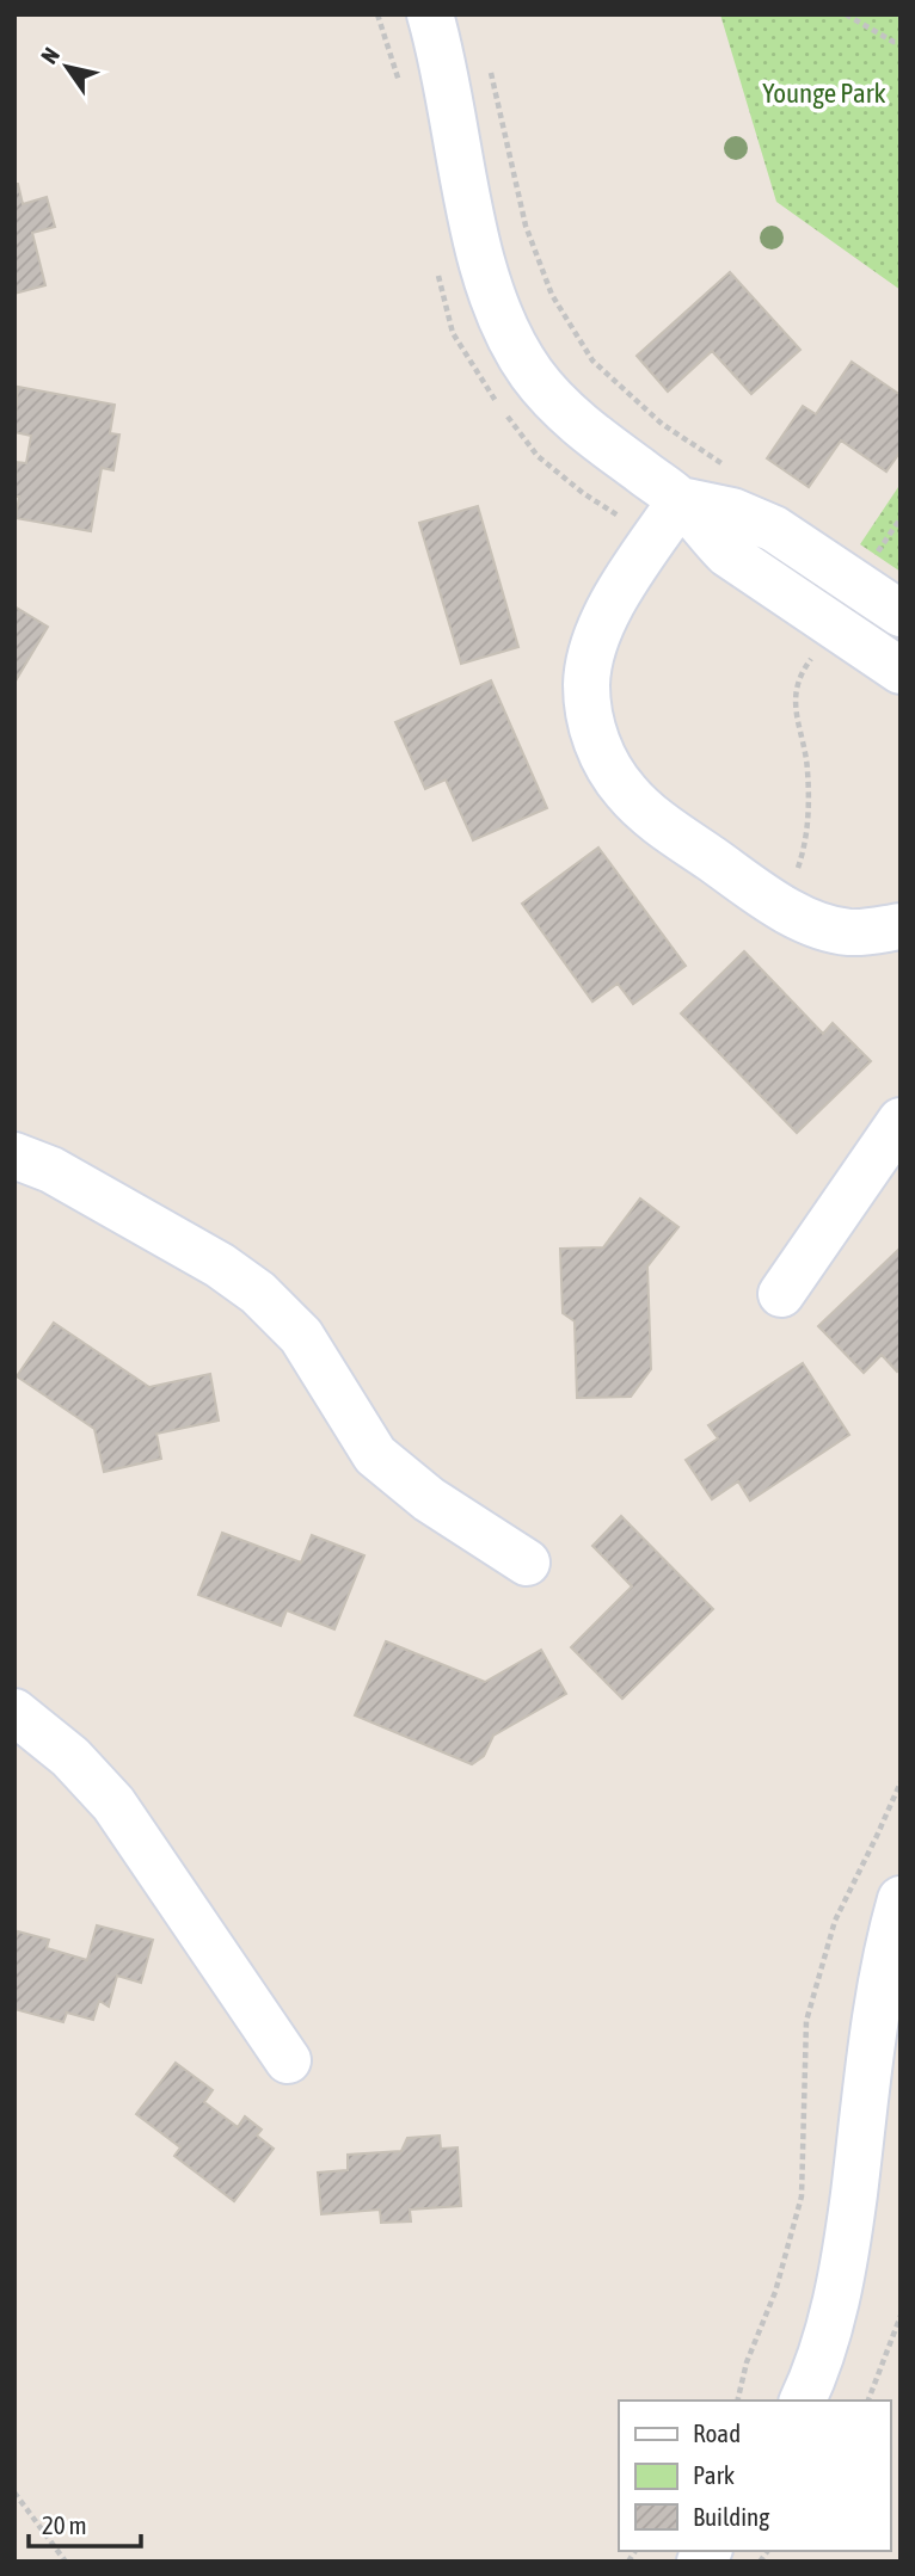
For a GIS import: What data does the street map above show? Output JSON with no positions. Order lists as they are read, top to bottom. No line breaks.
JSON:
{"parks":["Younge Park"],"legend":["Road","Park","Building"],"scale_bar":"20 m","north":"top left"}
